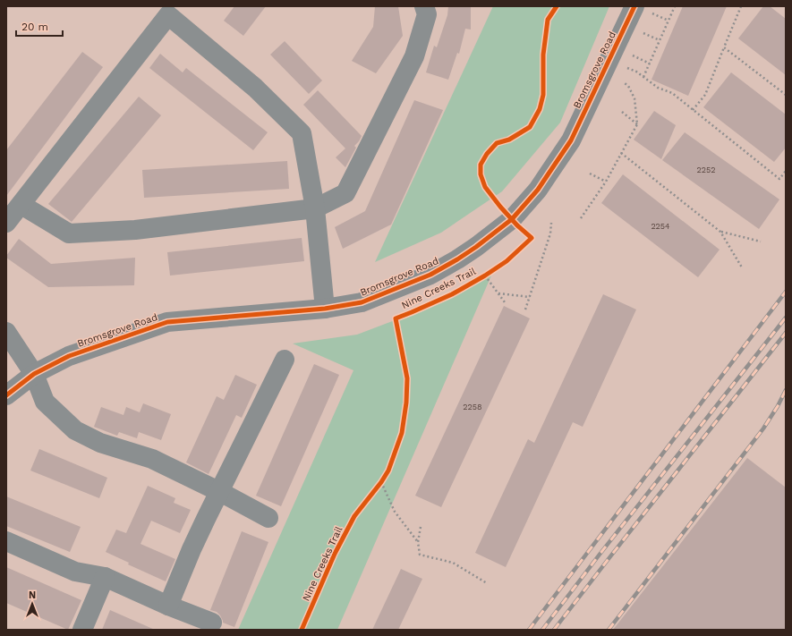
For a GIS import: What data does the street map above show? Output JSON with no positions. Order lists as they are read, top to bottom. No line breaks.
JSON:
{"streets":{"street":["Bromsgrove Road"],"cycle path":["Nine Creeks Trail"]},"house_numbers":["2252","2254","2258"],"scale_bar":"20 m","north":"top"}
